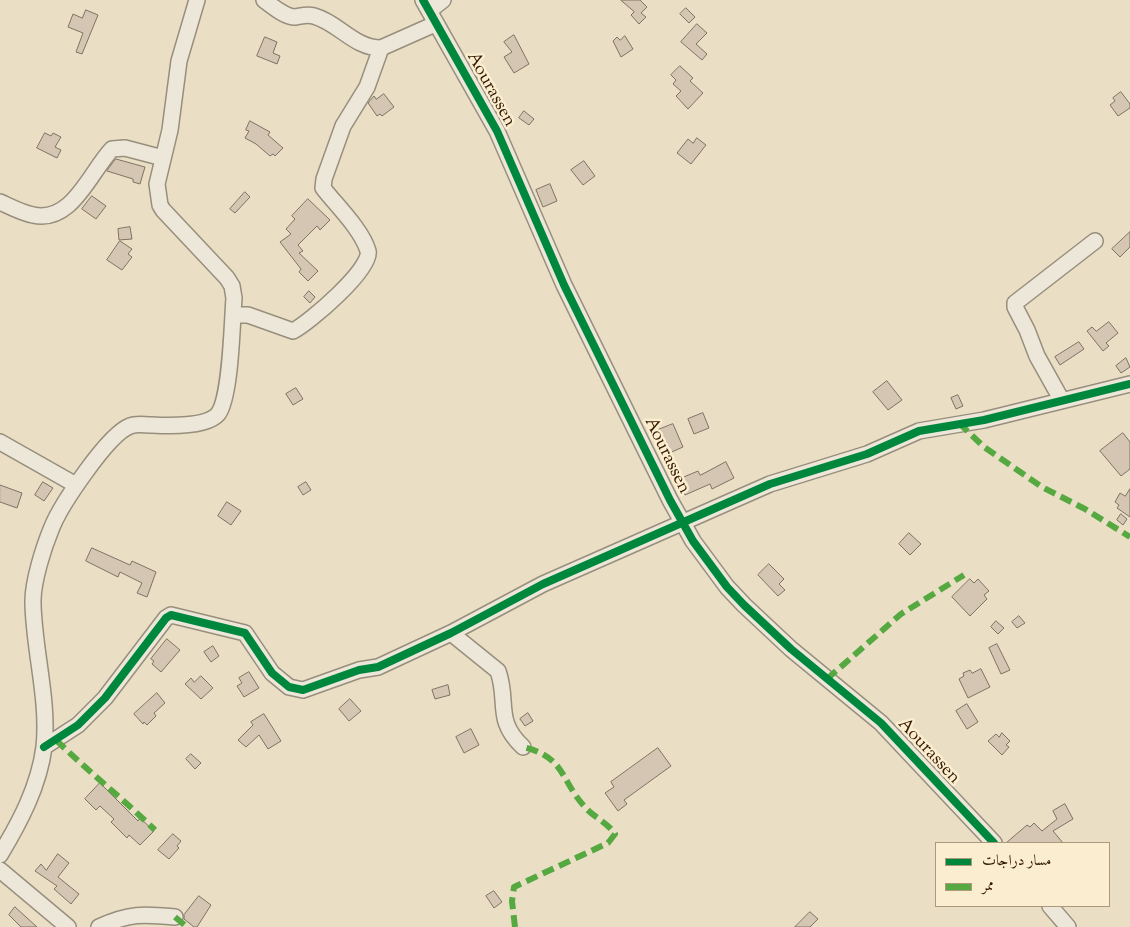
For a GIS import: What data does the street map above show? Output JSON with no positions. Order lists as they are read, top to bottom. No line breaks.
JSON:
{"streets":{"street":["Aourassen"]},"legend":["مسار دراجات","ممر"]}
